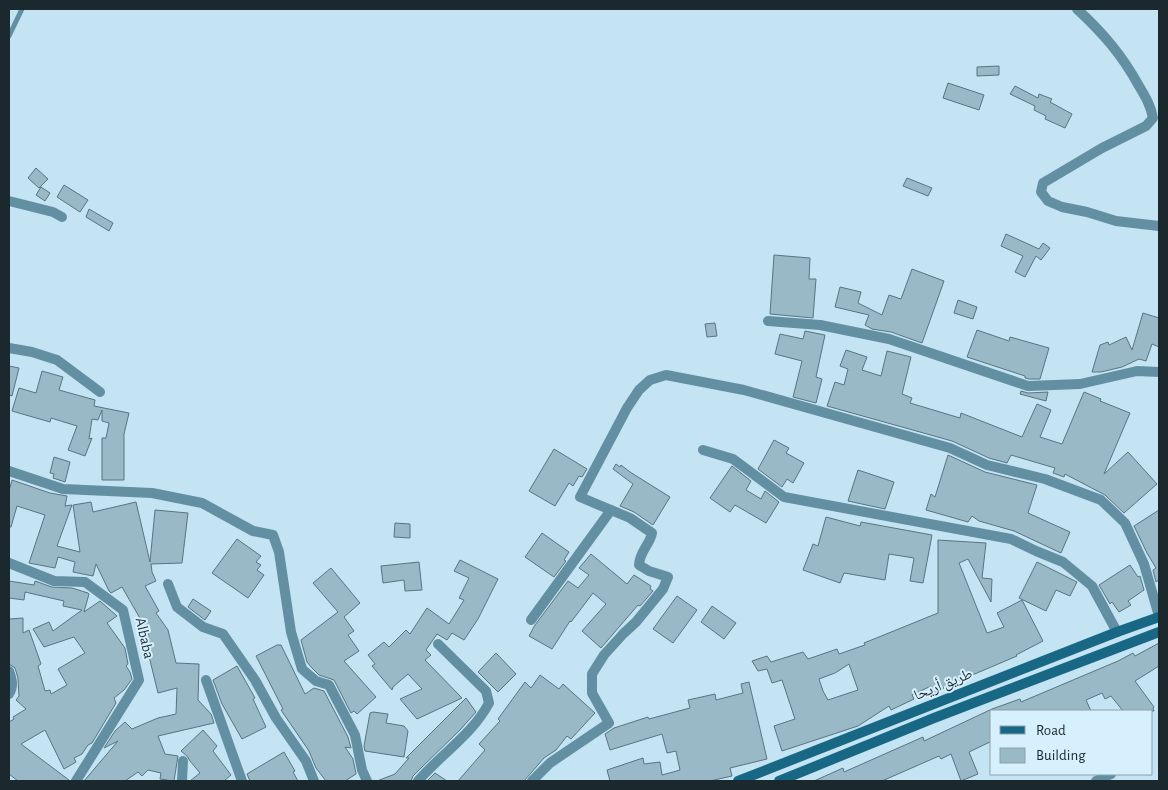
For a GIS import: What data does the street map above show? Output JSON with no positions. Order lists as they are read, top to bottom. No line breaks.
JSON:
{"streets":{"main road":["طريق أريحا"],"street":["Albaba"]},"legend":["Road","Building"]}
